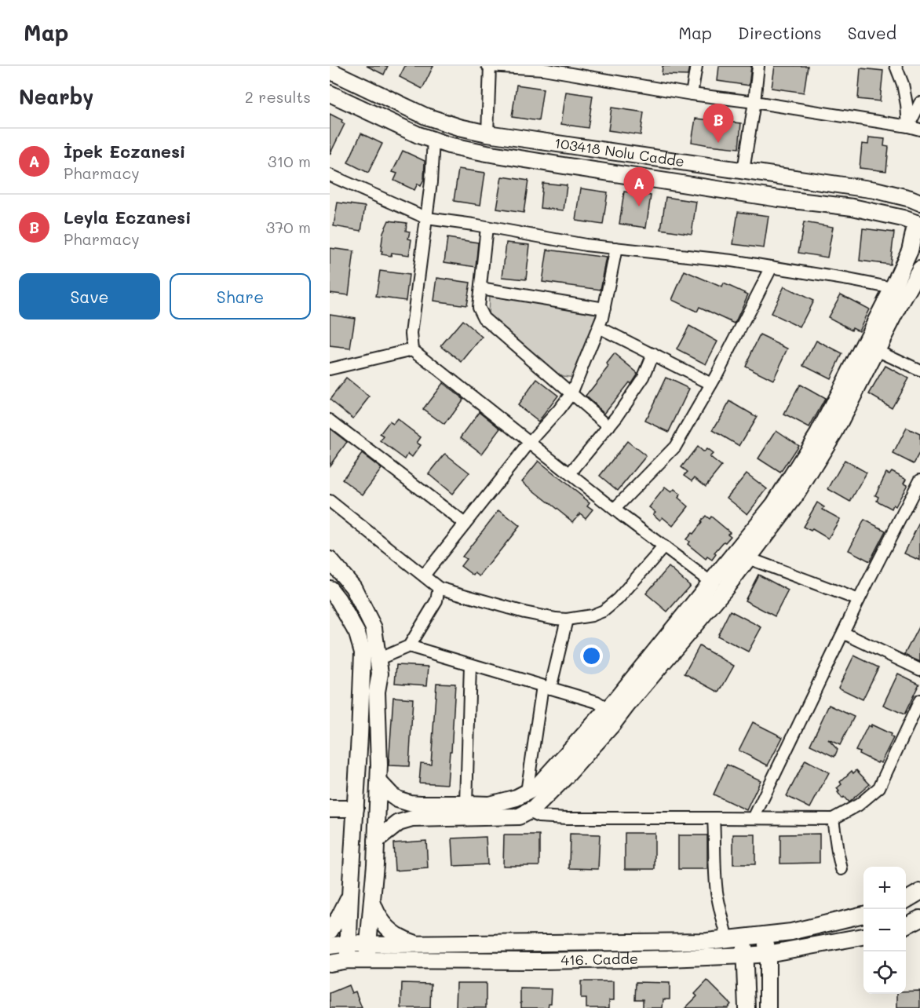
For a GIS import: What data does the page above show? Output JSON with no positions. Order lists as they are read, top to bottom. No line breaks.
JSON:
{"streets":{"main road":["103418 Nolu Cadde","416. Cadde"]},"page":{"header":"Map","nav":["Map","Directions","Saved"],"heading":["Nearby","2 results"],"pins":["B","A"],"list":[{"mark":"A","name":"İpek Eczanesi","note":"Pharmacy","value":"310 m"},{"mark":"B","name":"Leyla Eczanesi","note":"Pharmacy","value":"370 m"}],"buttons":["Save","Share"],"map_buttons":["+","−"]}}
